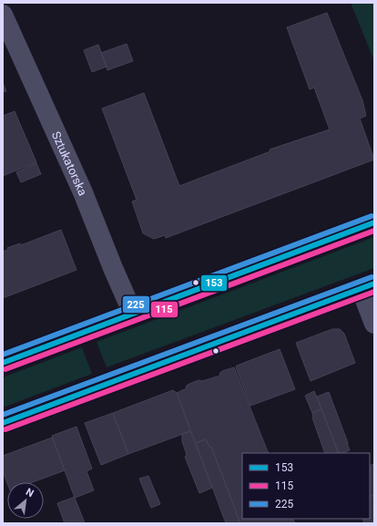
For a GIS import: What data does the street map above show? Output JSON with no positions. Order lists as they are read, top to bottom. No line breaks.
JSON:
{"streets":{"street":["Sztukatorska"]},"lines":["transit line 225","transit line 153","transit line 115"],"legend":["153","115","225"],"north":"top right"}
